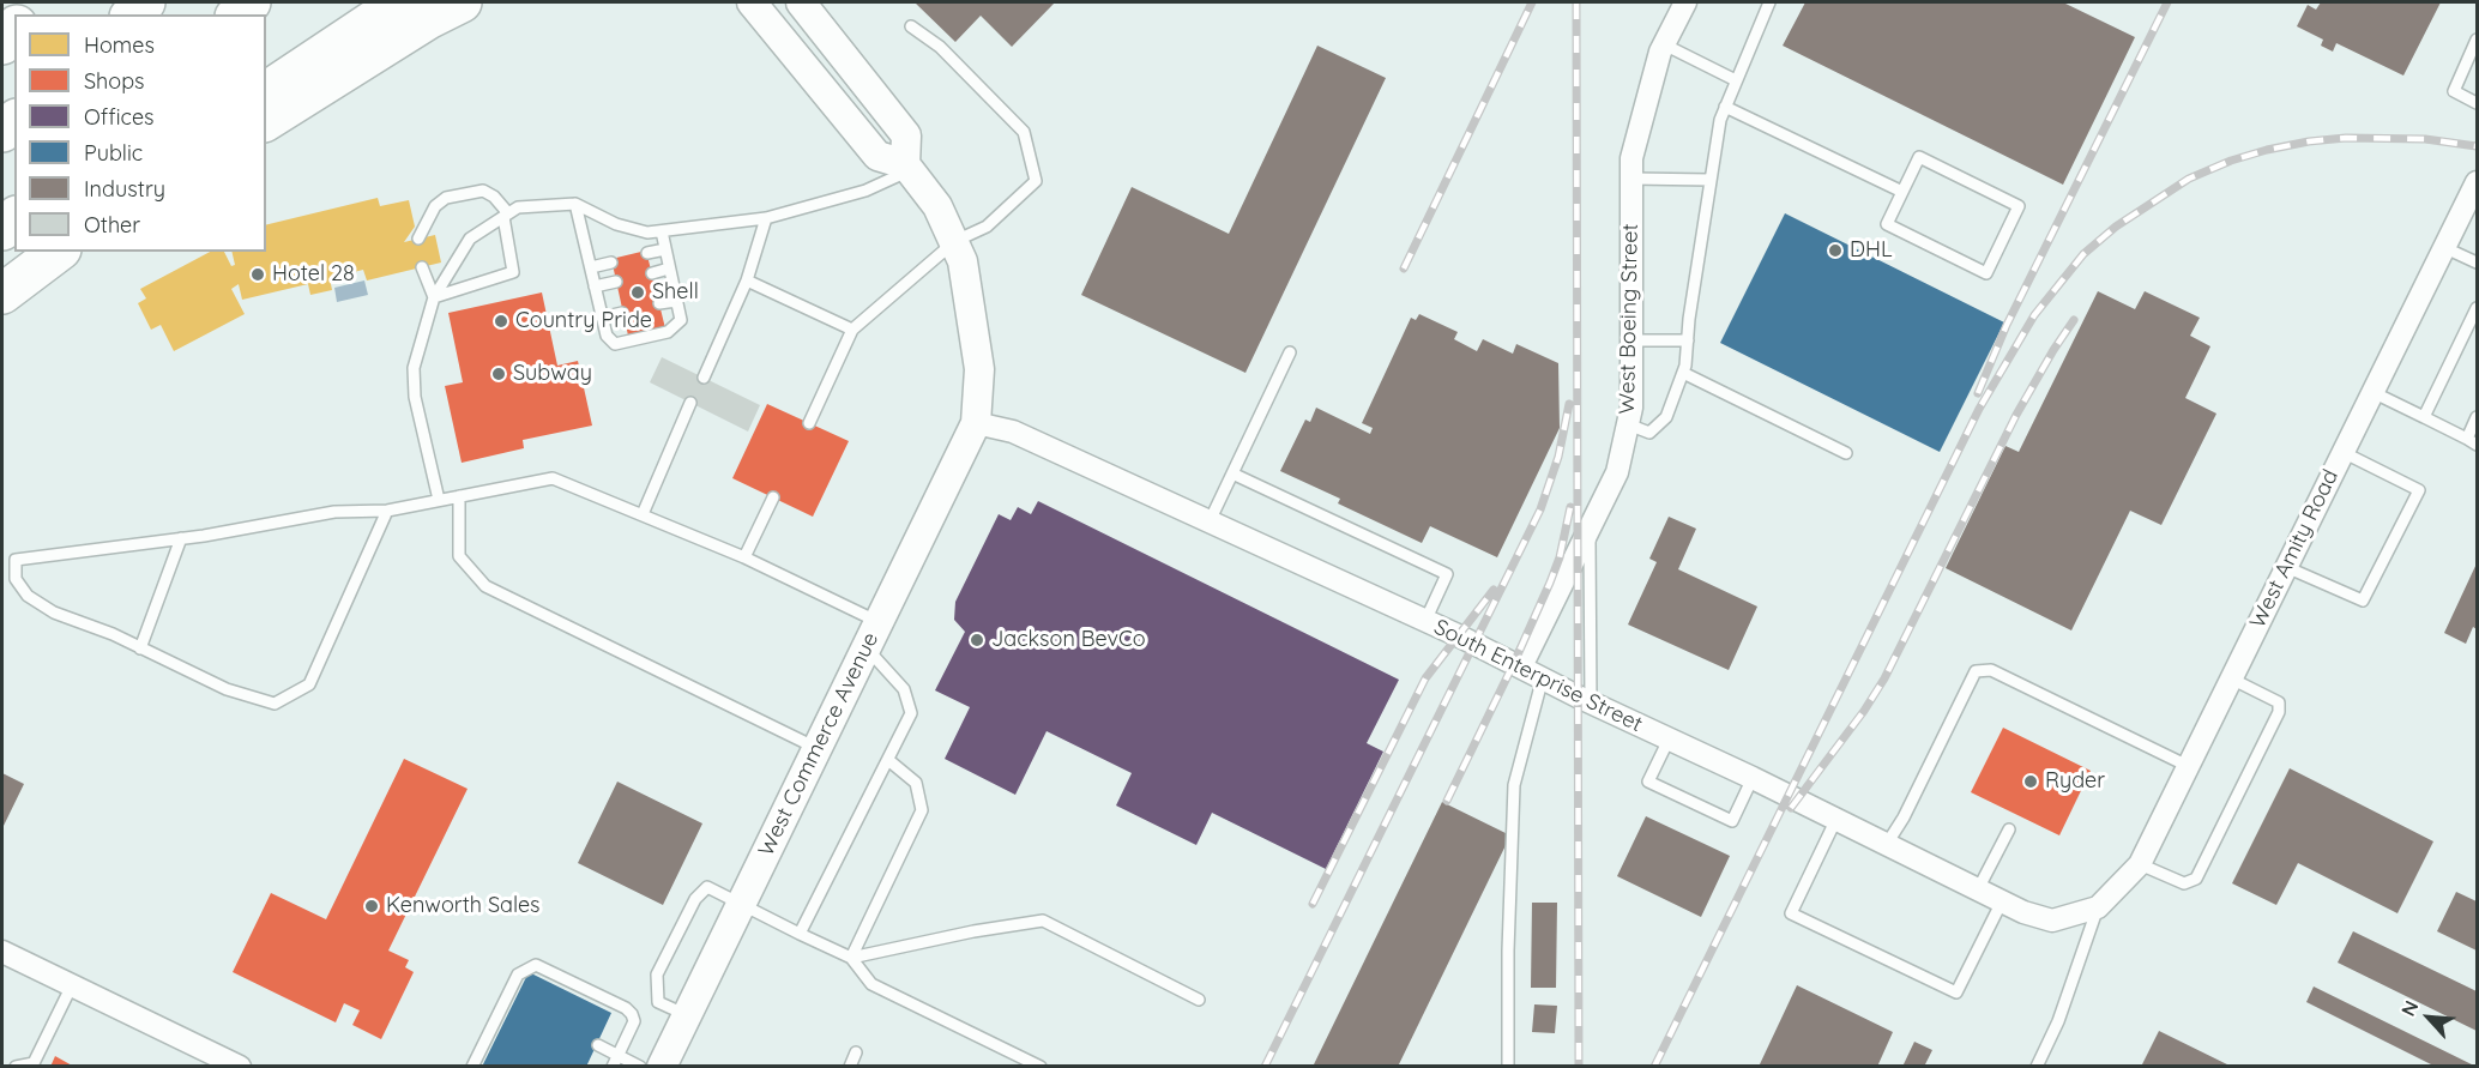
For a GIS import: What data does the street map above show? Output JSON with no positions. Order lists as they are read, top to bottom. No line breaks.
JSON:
{"streets":{"street":["West Boeing Street","West Amity Road","South Enterprise Street","West Commerce Avenue"]},"crossings":[["West Boeing Street","South Enterprise Street"],["West Amity Road","South Enterprise Street"],["South Enterprise Street","West Commerce Avenue"]],"places":["DHL","Hotel 28","Shell","Country Pride","Subway","Jackson BevCo","Ryder","Kenworth Sales"],"legend":["Homes","Shops","Offices","Public","Industry","Other"],"north":"top left"}
